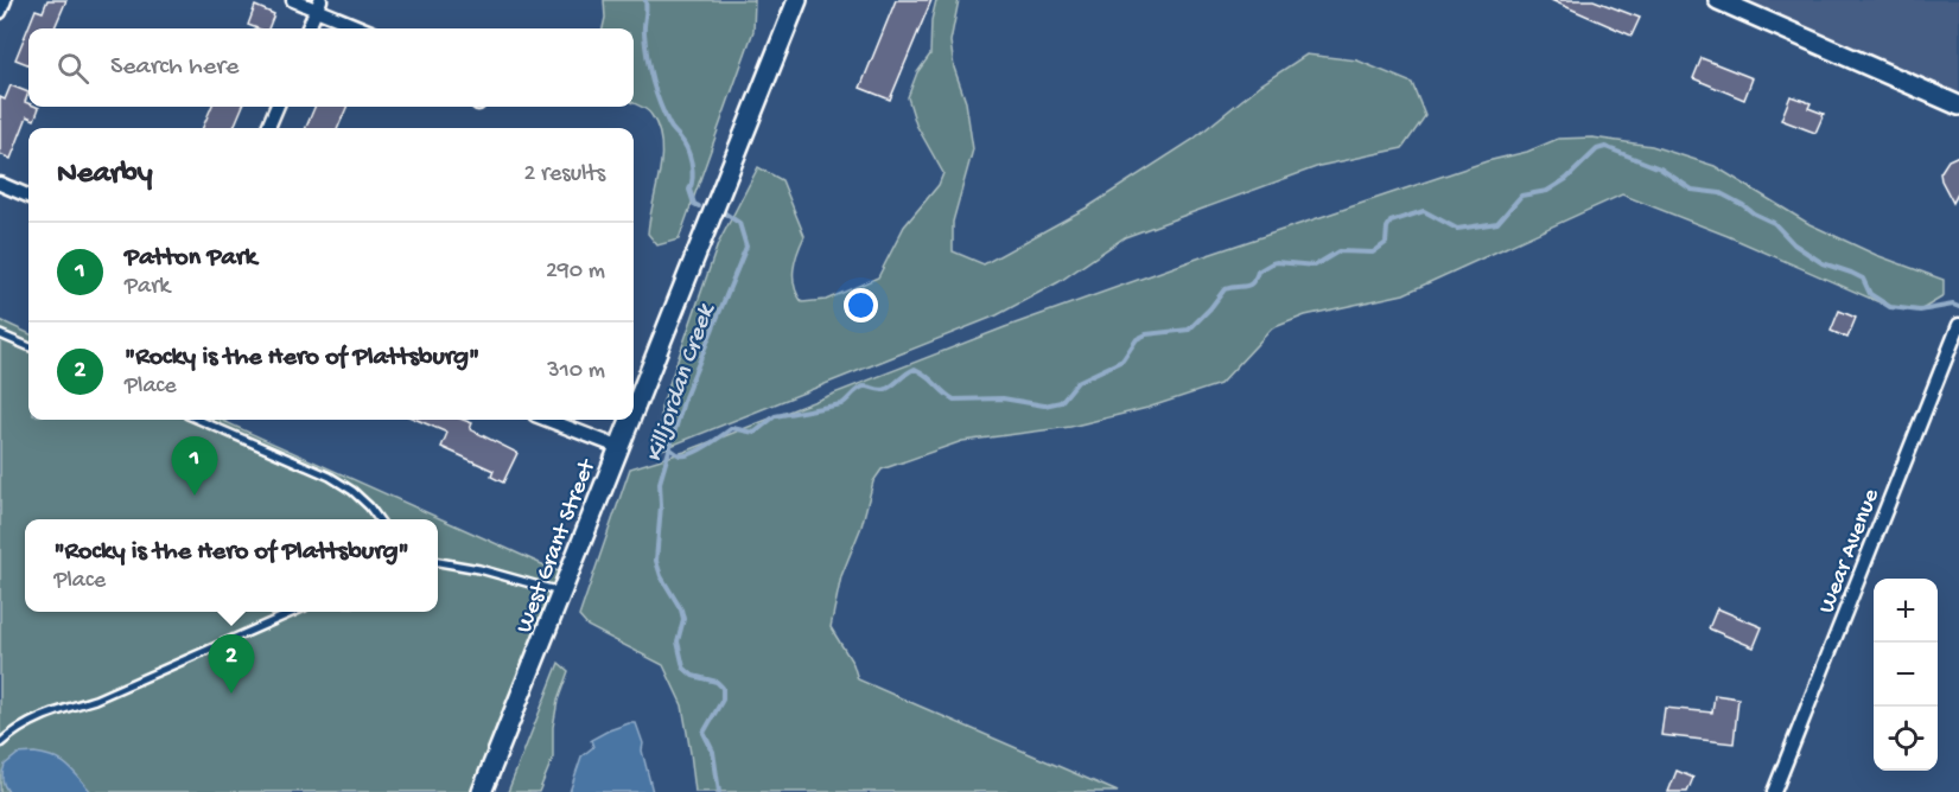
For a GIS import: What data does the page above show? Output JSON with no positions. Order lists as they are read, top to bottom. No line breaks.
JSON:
{"streets":{"main road":["West Grant Street"],"street":["Wear Avenue"]},"water":["Killjordan Creek"],"page":{"search":"Search here","heading":["Nearby","2 results"],"list":[{"mark":"1","name":"Patton Park","note":"Park","value":"290 m"},{"mark":"2","name":"\"Rocky is the Hero of Plattsburg\"","note":"Place","value":"310 m"}],"pins":["1","2"],"popup":["\"Rocky is the Hero of Plattsburg\"","Place"],"map_buttons":["+","−"]}}
